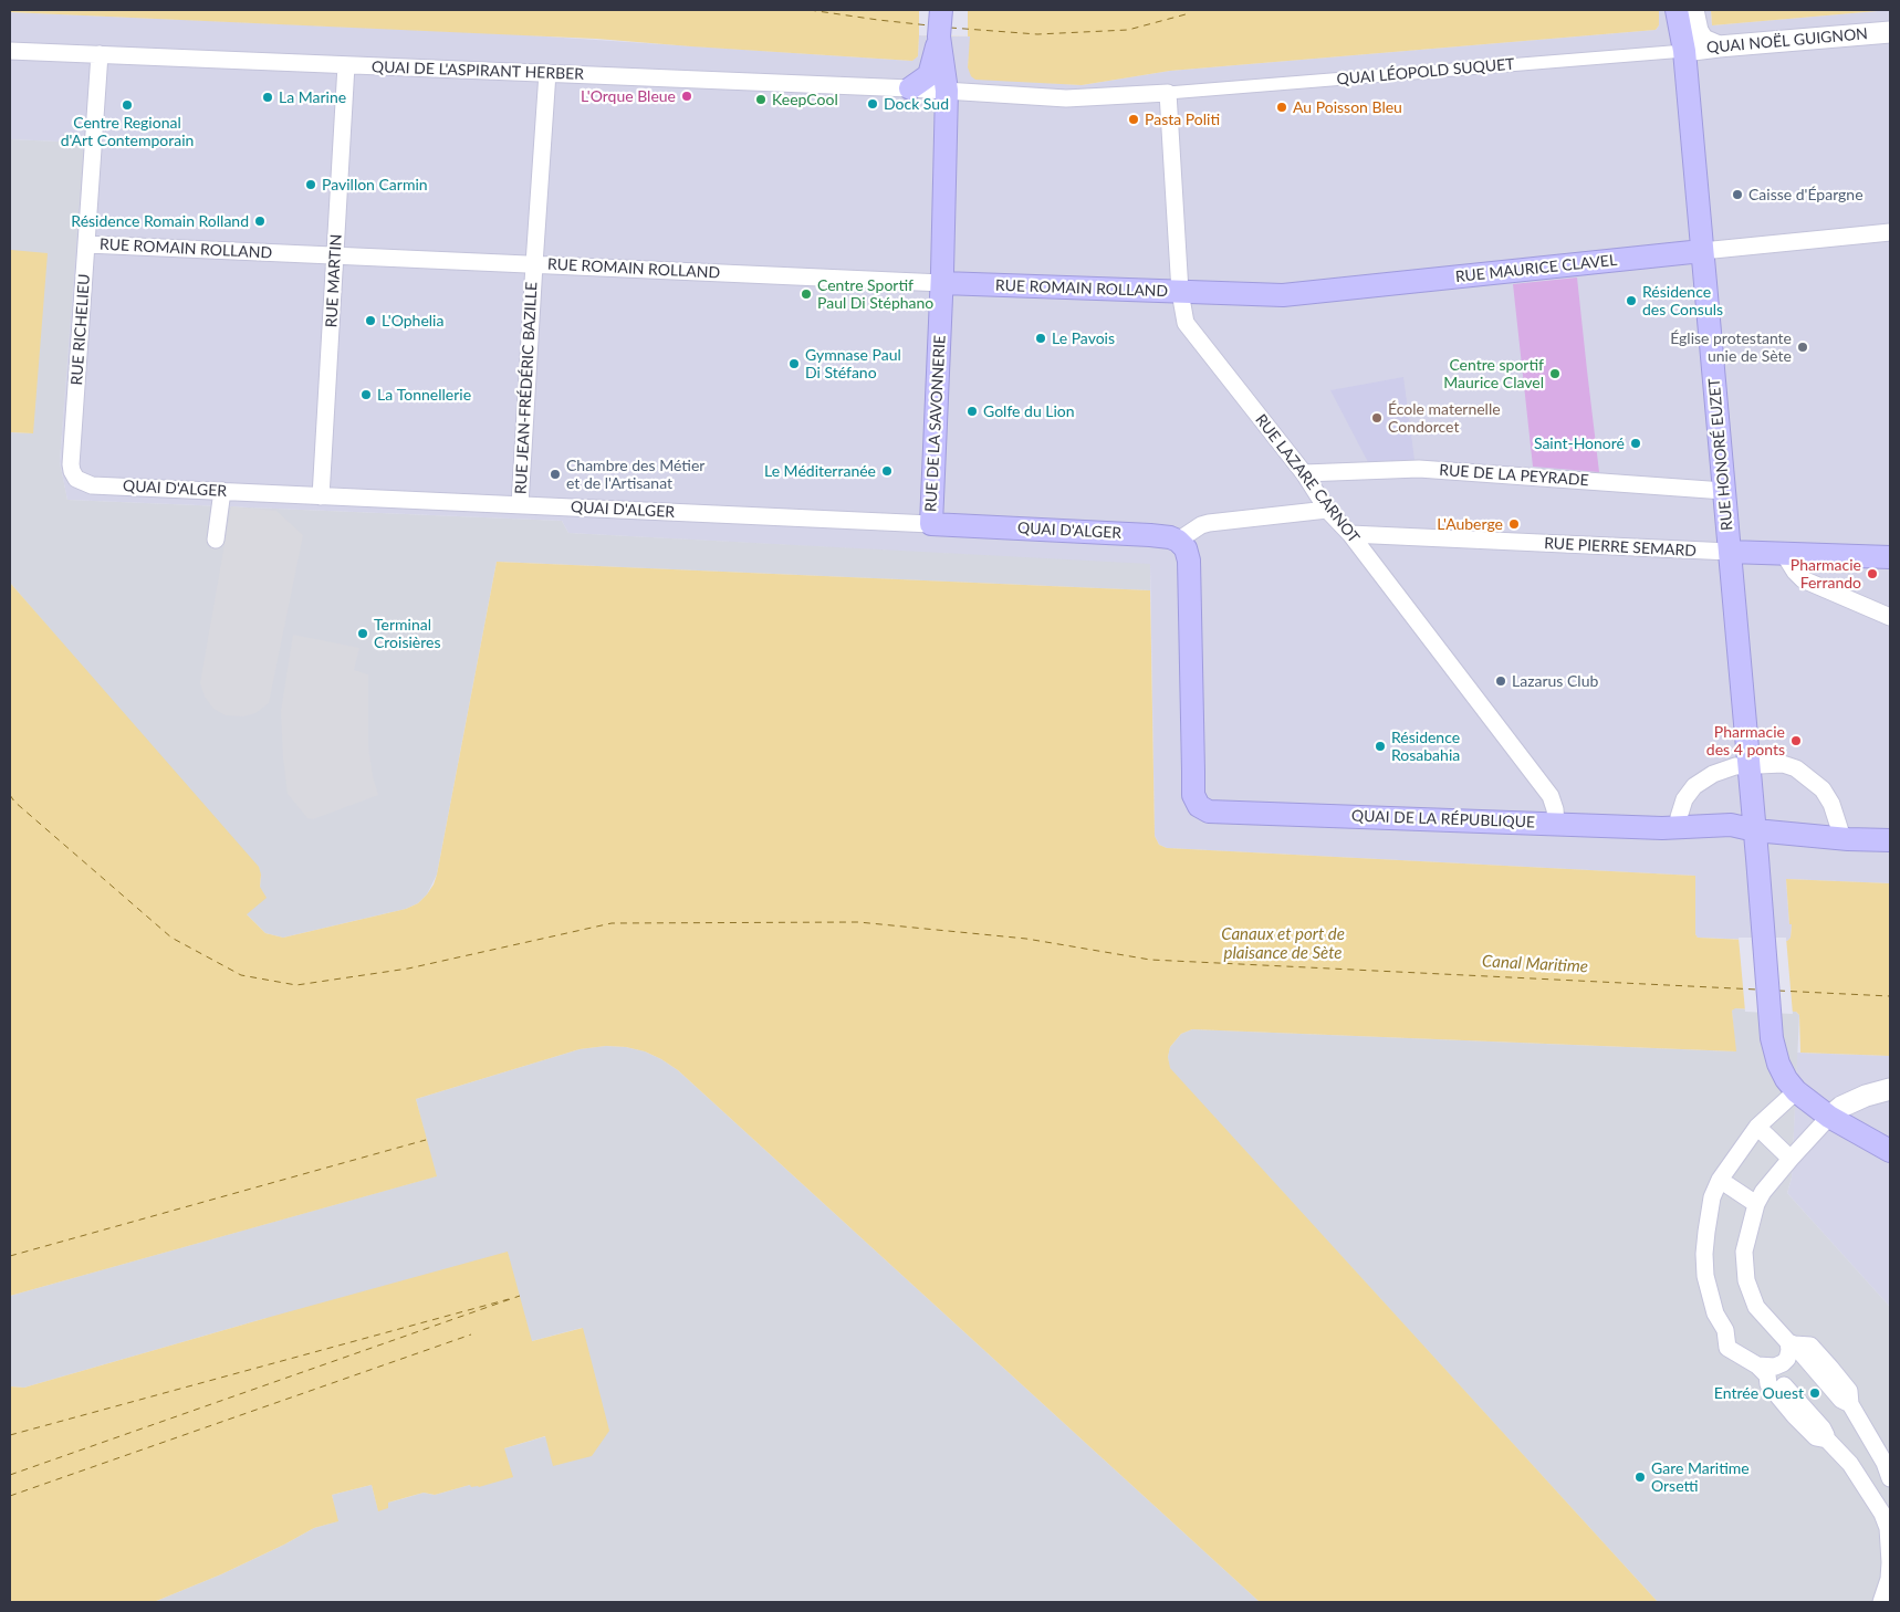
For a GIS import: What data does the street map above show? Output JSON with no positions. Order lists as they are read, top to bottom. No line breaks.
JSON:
{"streets":{"main road":["RUE ROMAIN ROLLAND","RUE MAURICE CLAVEL","RUE DE LA SAVONNERIE","RUE HONORÉ EUZET","QUAI D'ALGER","RUE PIERRE SEMARD","QUAI DE LA RÉPUBLIQUE"],"street":["QUAI NOËL GUIGNON","QUAI DE L'ASPIRANT HERBER","QUAI LÉOPOLD SUQUET","RUE MARTIN","RUE RICHELIEU","RUE JEAN-FRÉDÉRIC BAZILLE","RUE DE LA PEYRADE","RUE LAZARE CARNOT"]},"crossings":[["QUAI NOËL GUIGNON","QUAI LÉOPOLD SUQUET"],["QUAI NOËL GUIGNON","RUE HONORÉ EUZET"],["QUAI DE L'ASPIRANT HERBER","QUAI LÉOPOLD SUQUET"],["QUAI DE L'ASPIRANT HERBER","RUE MARTIN"],["QUAI DE L'ASPIRANT HERBER","RUE RICHELIEU"],["QUAI DE L'ASPIRANT HERBER","RUE JEAN-FRÉDÉRIC BAZILLE"],["QUAI DE L'ASPIRANT HERBER","RUE DE LA SAVONNERIE"],["QUAI DE L'ASPIRANT HERBER","RUE LAZARE CARNOT"],["QUAI LÉOPOLD SUQUET","RUE HONORÉ EUZET"],["QUAI LÉOPOLD SUQUET","RUE LAZARE CARNOT"],["RUE ROMAIN ROLLAND","RUE MAURICE CLAVEL"],["RUE ROMAIN ROLLAND","RUE MARTIN"],["RUE ROMAIN ROLLAND","RUE RICHELIEU"],["RUE ROMAIN ROLLAND","RUE JEAN-FRÉDÉRIC BAZILLE"],["RUE ROMAIN ROLLAND","RUE DE LA SAVONNERIE"],["RUE ROMAIN ROLLAND","RUE LAZARE CARNOT"],["RUE MAURICE CLAVEL","RUE HONORÉ EUZET"],["RUE MAURICE CLAVEL","RUE LAZARE CARNOT"],["RUE MARTIN","QUAI D'ALGER"],["RUE RICHELIEU","QUAI D'ALGER"],["RUE JEAN-FRÉDÉRIC BAZILLE","QUAI D'ALGER"],["RUE DE LA SAVONNERIE","QUAI D'ALGER"],["RUE HONORÉ EUZET","RUE DE LA PEYRADE"],["RUE HONORÉ EUZET","RUE PIERRE SEMARD"],["RUE HONORÉ EUZET","QUAI DE LA RÉPUBLIQUE"],["RUE DE LA PEYRADE","RUE LAZARE CARNOT"],["RUE LAZARE CARNOT","RUE PIERRE SEMARD"],["RUE LAZARE CARNOT","QUAI DE LA RÉPUBLIQUE"],["QUAI D'ALGER","QUAI DE LA RÉPUBLIQUE"]],"water":["Canaux et port de plaisance de Sète","Canal Maritime"],"places":["L'Orque Bleue","La Marine","KeepCool","Dock Sud","Centre Regional d'Art Contemporain","Au Poisson Bleu","Pasta Politi","Pavillon Carmin","Caisse d'Épargne","Résidence Romain Rolland","Centre Sportif Paul Di Stéphano","Résidence des Consuls","L'Ophelia","Le Pavois","Église protestante unie de Sète","Gymnase Paul Di Stéfano","Centre sportif Maurice Clavel","La Tonnellerie","Golfe du Lion","École maternelle Condorcet","Saint-Honoré","Le Méditerranée","Chambre des Métier et de l'Artisanat","L'Auberge","Pharmacie Ferrando","Terminal Croisières","Lazarus Club","Pharmacie des 4 ponts","Résidence Rosabahia","Entrée Ouest","Gare Maritime Orsetti"]}
